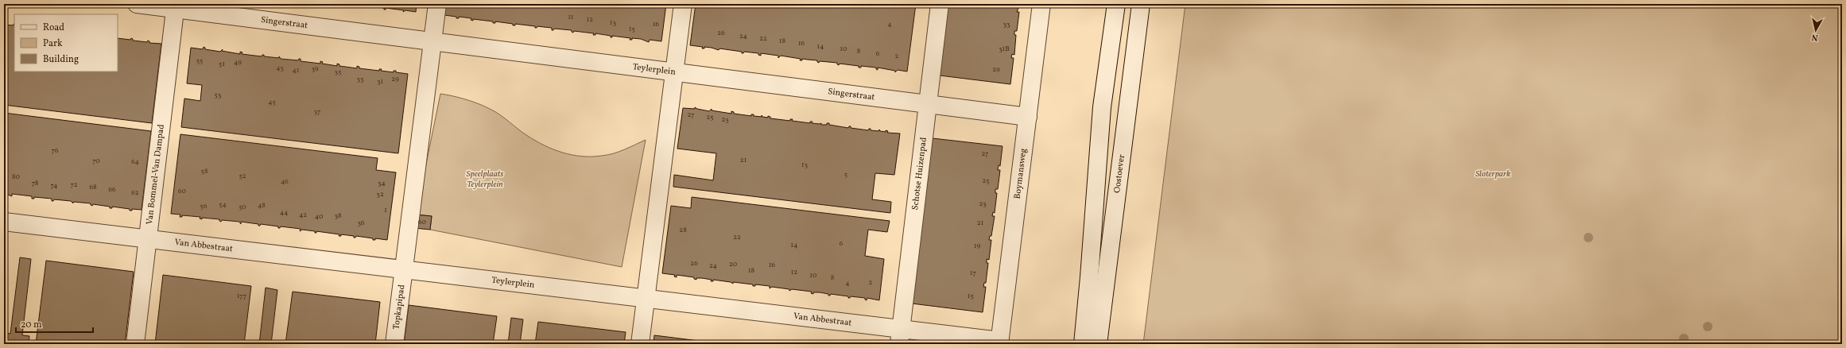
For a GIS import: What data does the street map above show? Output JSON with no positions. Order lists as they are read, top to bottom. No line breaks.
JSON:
{"streets":{"street":["Singerstraat","Teylerplein","Van Bommel-Van Dampad","Schotse Huizenpad","Boymansweg","Oostoever","Van Abbestraat","Topkapipad"]},"crossings":[["Singerstraat","Teylerplein"],["Singerstraat","Van Bommel-Van Dampad"],["Singerstraat","Schotse Huizenpad"],["Singerstraat","Boymansweg"],["Teylerplein","Van Abbestraat"],["Teylerplein","Topkapipad"],["Van Bommel-Van Dampad","Van Abbestraat"],["Schotse Huizenpad","Van Abbestraat"],["Boymansweg","Van Abbestraat"],["Van Abbestraat","Topkapipad"]],"parks":["Speelplaats Teylerplein","Sloterpark"],"house_numbers":["11","12","13","16","4","33","15","26","24","22","18","16","14","10","31B","8","6","2","55","49","51","43","39","29","41","35","33","29","31","53","45","37","27","25","23","76","27","21","70","64","13","58","5","52","80","25","46","78","34","72","74","68","66","60","62","32","23","54","48","56","50","1","44","42","38","40","60","36","21","28","22","6","14","19","26","20","16","24","18","12","17","10","8","2","4","177","15"],"legend":["Road","Park","Building"],"scale_bar":"20 m","north":"bottom"}
